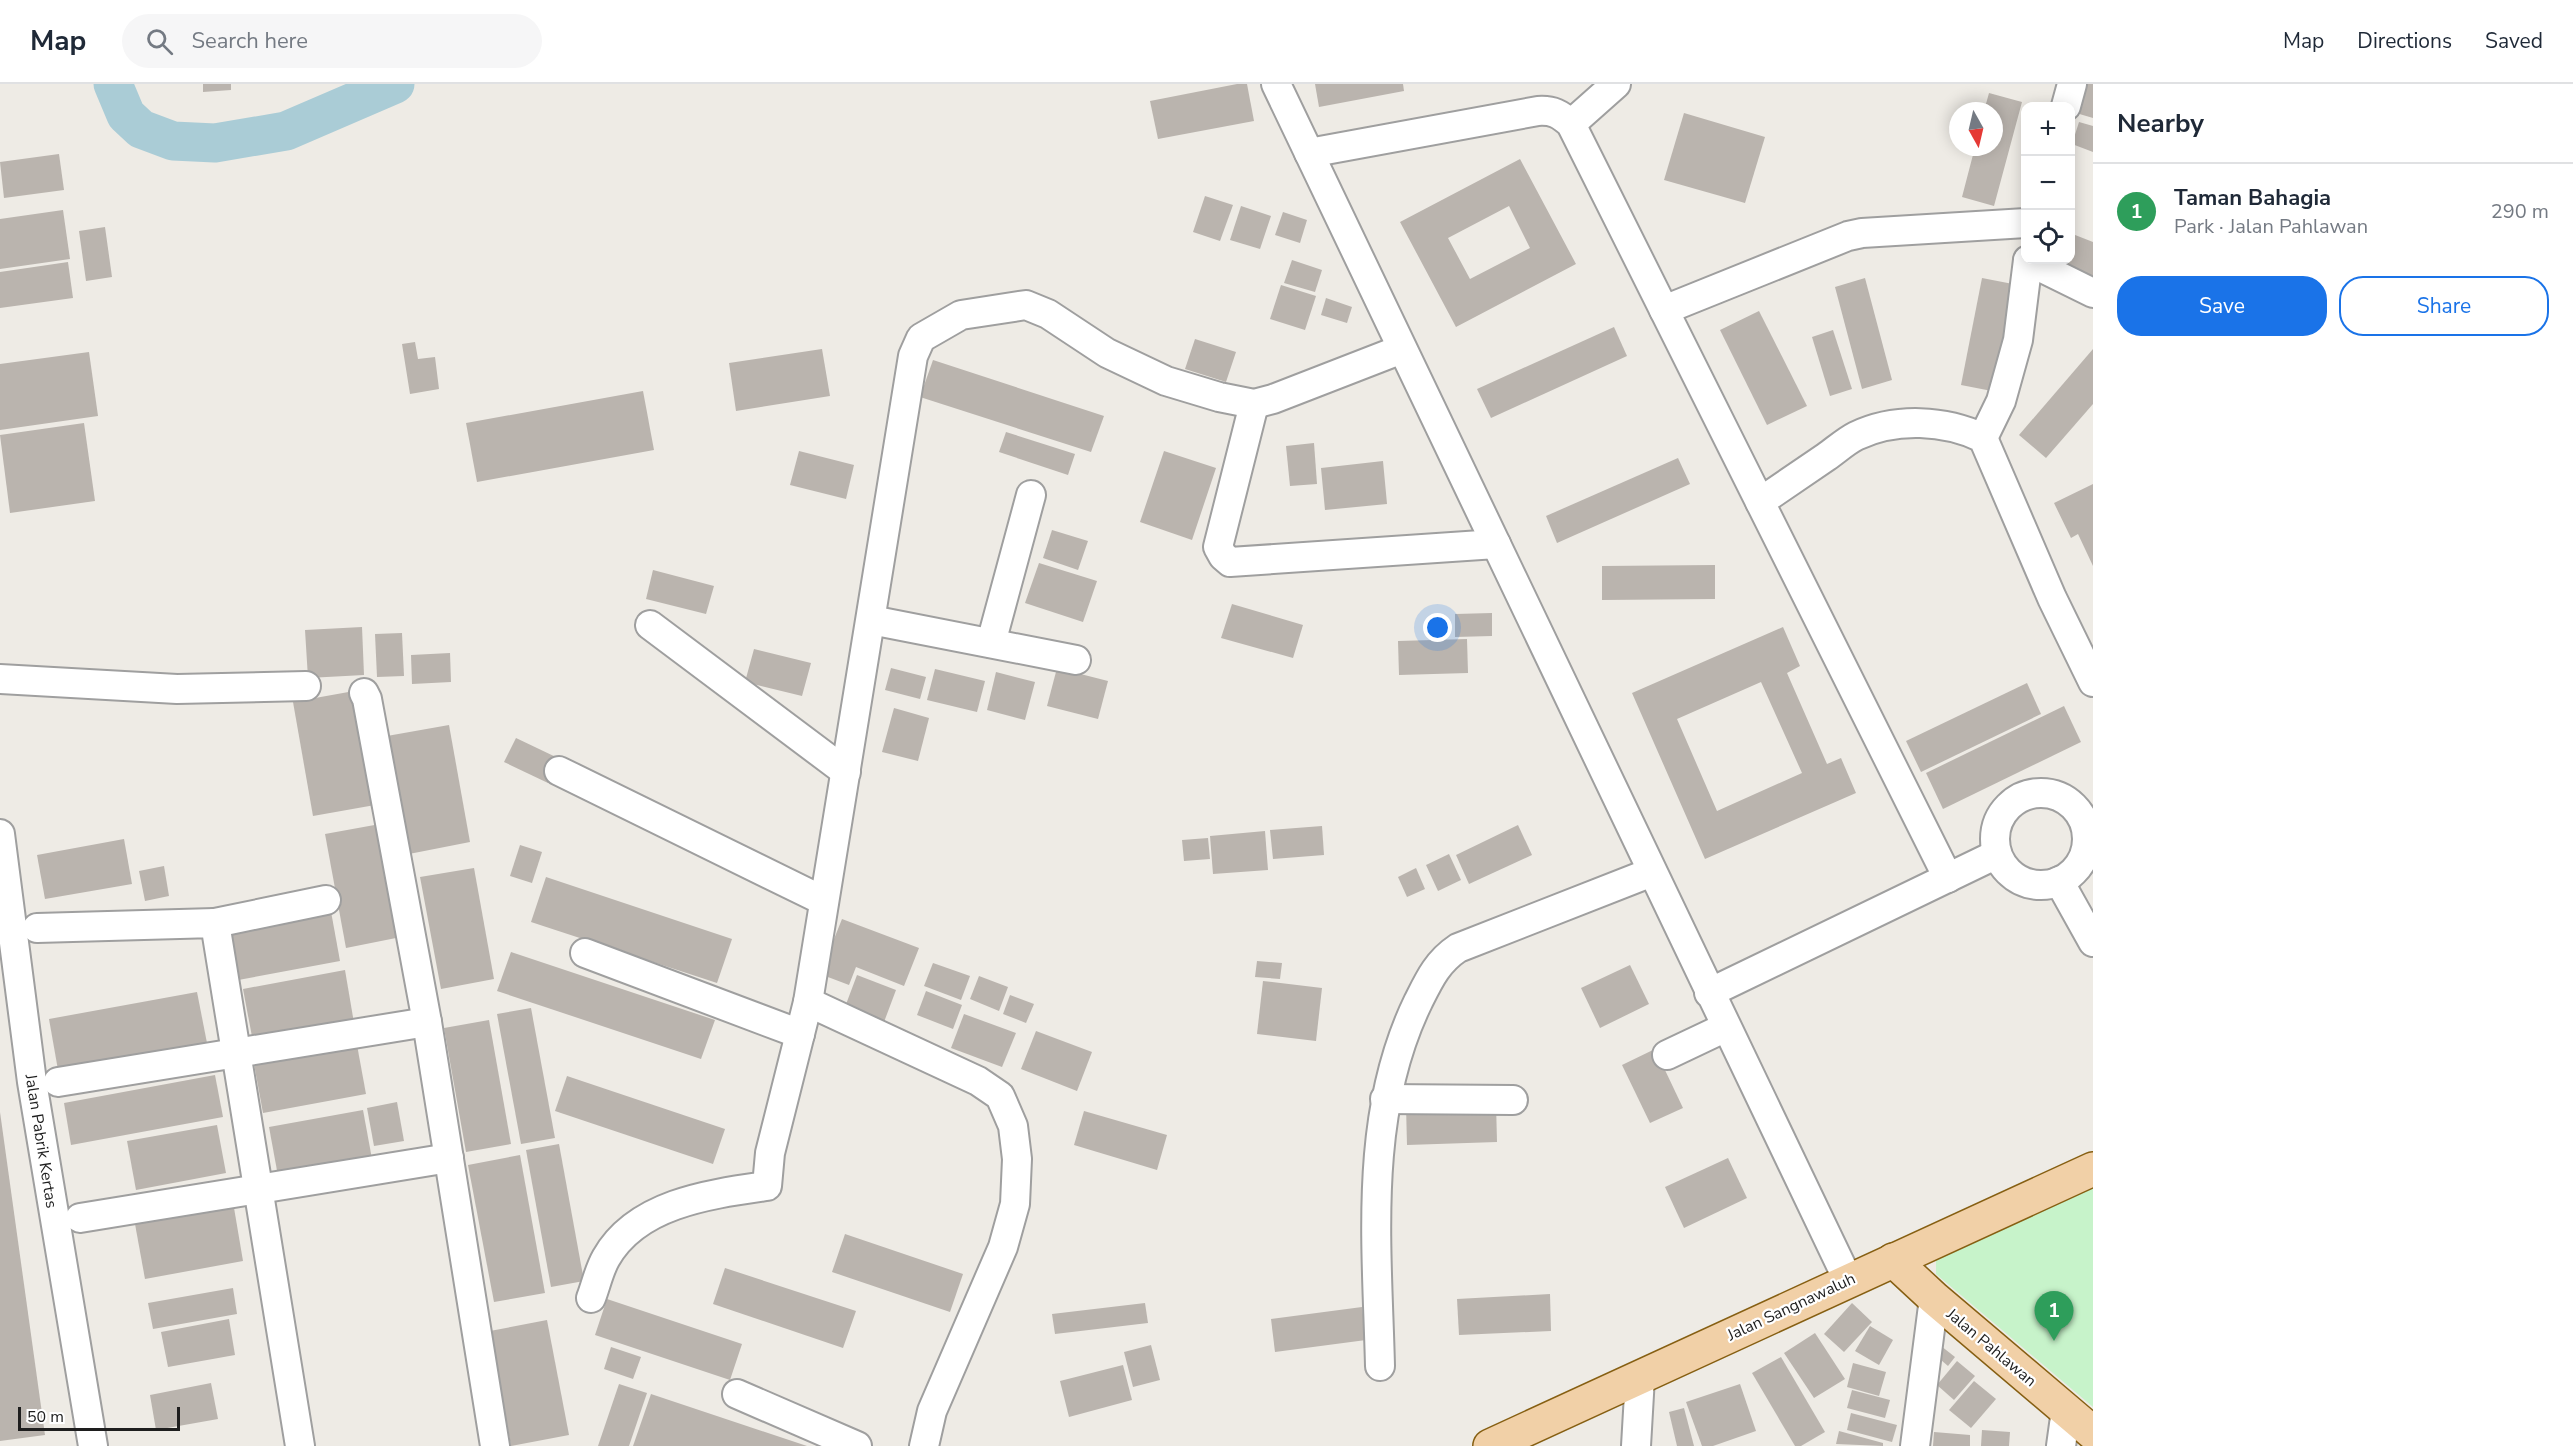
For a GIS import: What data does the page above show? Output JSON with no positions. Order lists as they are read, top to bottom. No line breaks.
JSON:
{"streets":{"main road":["Jalan Sangnawaluh","Jalan Pahlawan"],"street":["Jalan Pabrik Kertas"]},"crossings":[["Jalan Sangnawaluh","Jalan Pahlawan"]],"scale_bar":"50 m","north":"bottom","page":{"header":"Map","search":"Search here","nav":["Map","Directions","Saved"],"heading":"Nearby","map_buttons":["+","−"],"list":[{"mark":"1","name":"Taman Bahagia","note":"Park · Jalan Pahlawan","value":"290 m"}],"buttons":["Save","Share"],"pins":"1","scale":"50 m"}}
